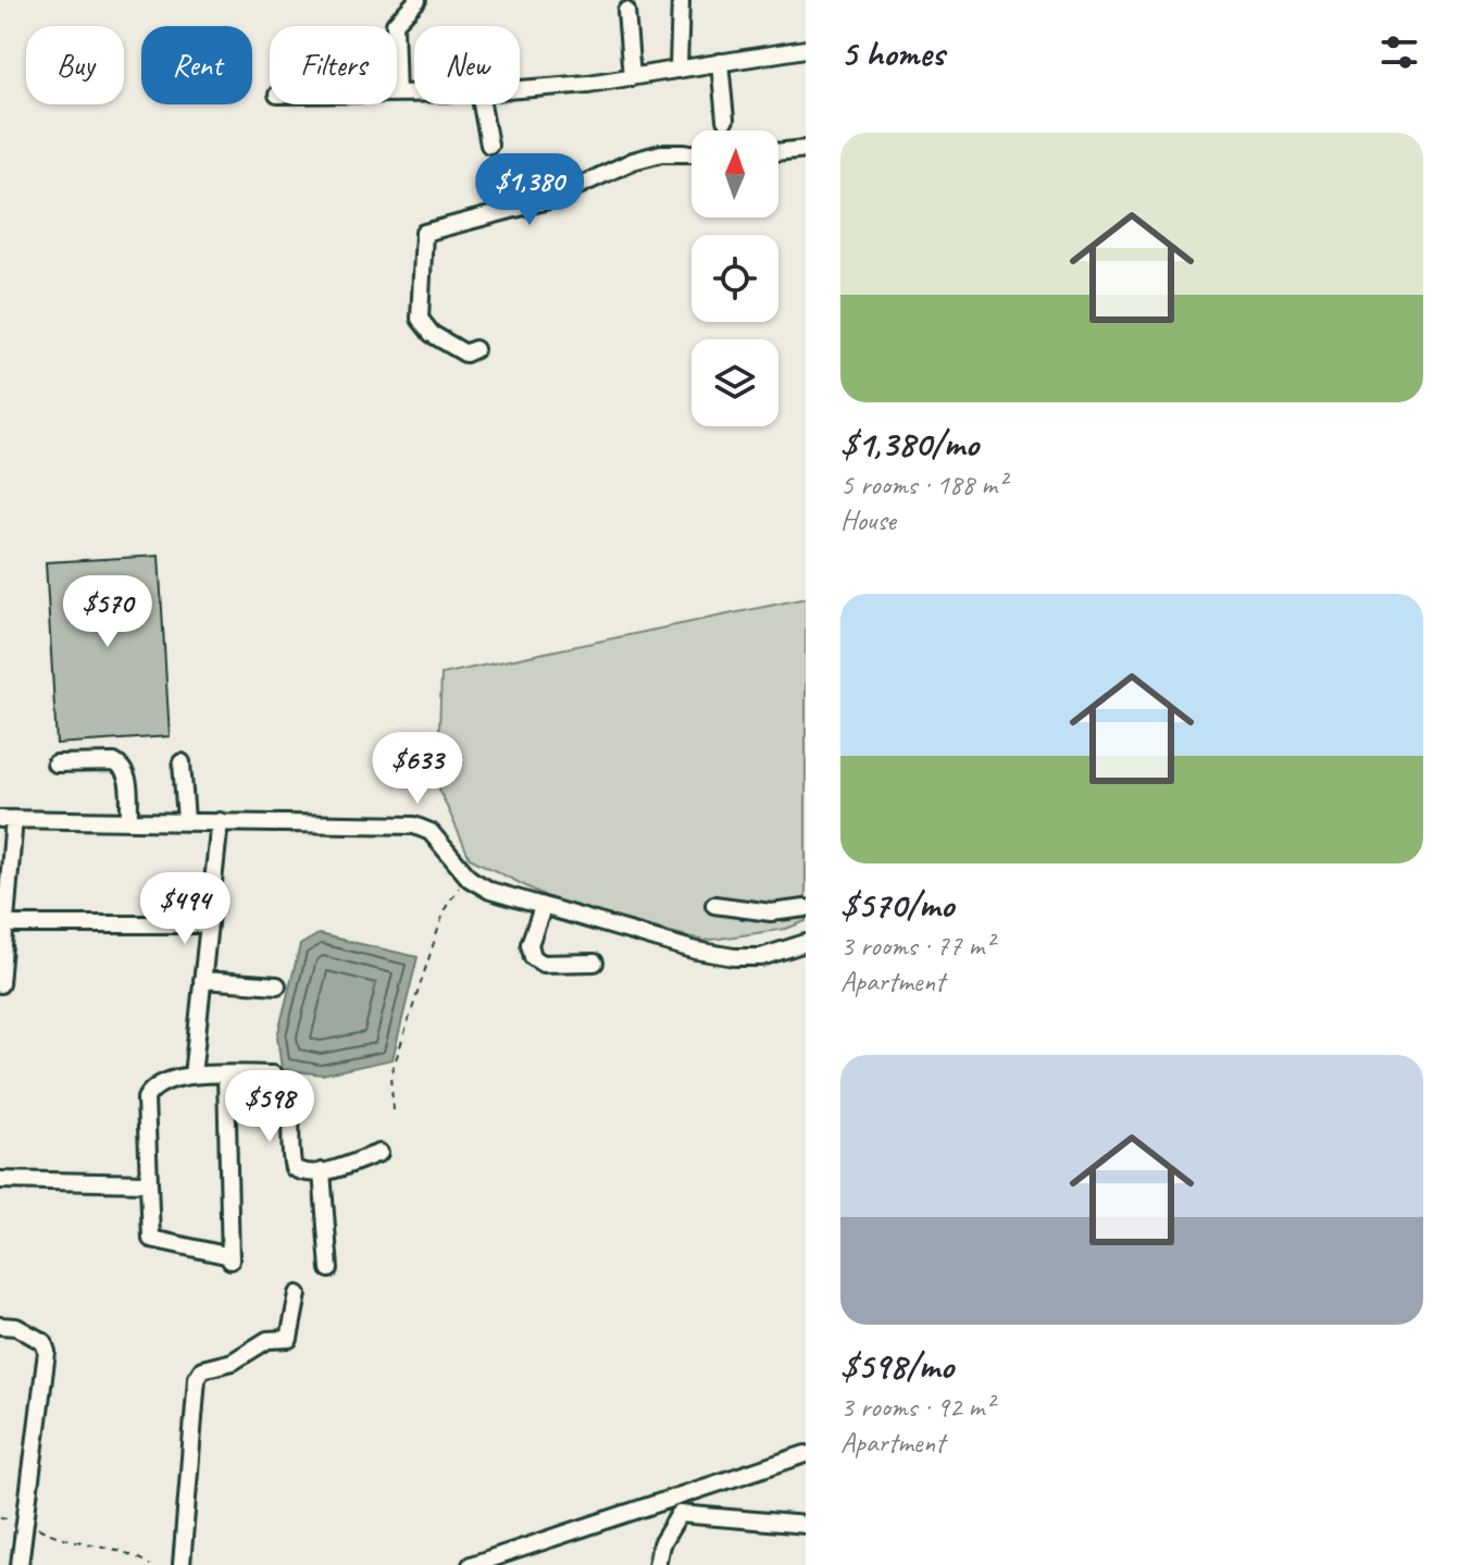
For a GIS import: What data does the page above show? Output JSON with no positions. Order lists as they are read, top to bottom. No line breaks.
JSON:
{"north":"top","page":{"heading":"5 homes","chip":["Buy","Rent","Filters","New"],"list":[{"name":"$1,380/mo","note":"5 rooms · 188 m² · House"},{"name":"$570/mo","note":"3 rooms · 77 m² · Apartment"},{"name":"$598/mo","note":"3 rooms · 92 m² · Apartment"}],"price":["$1,380","$570","$633","$494","$598"]}}
